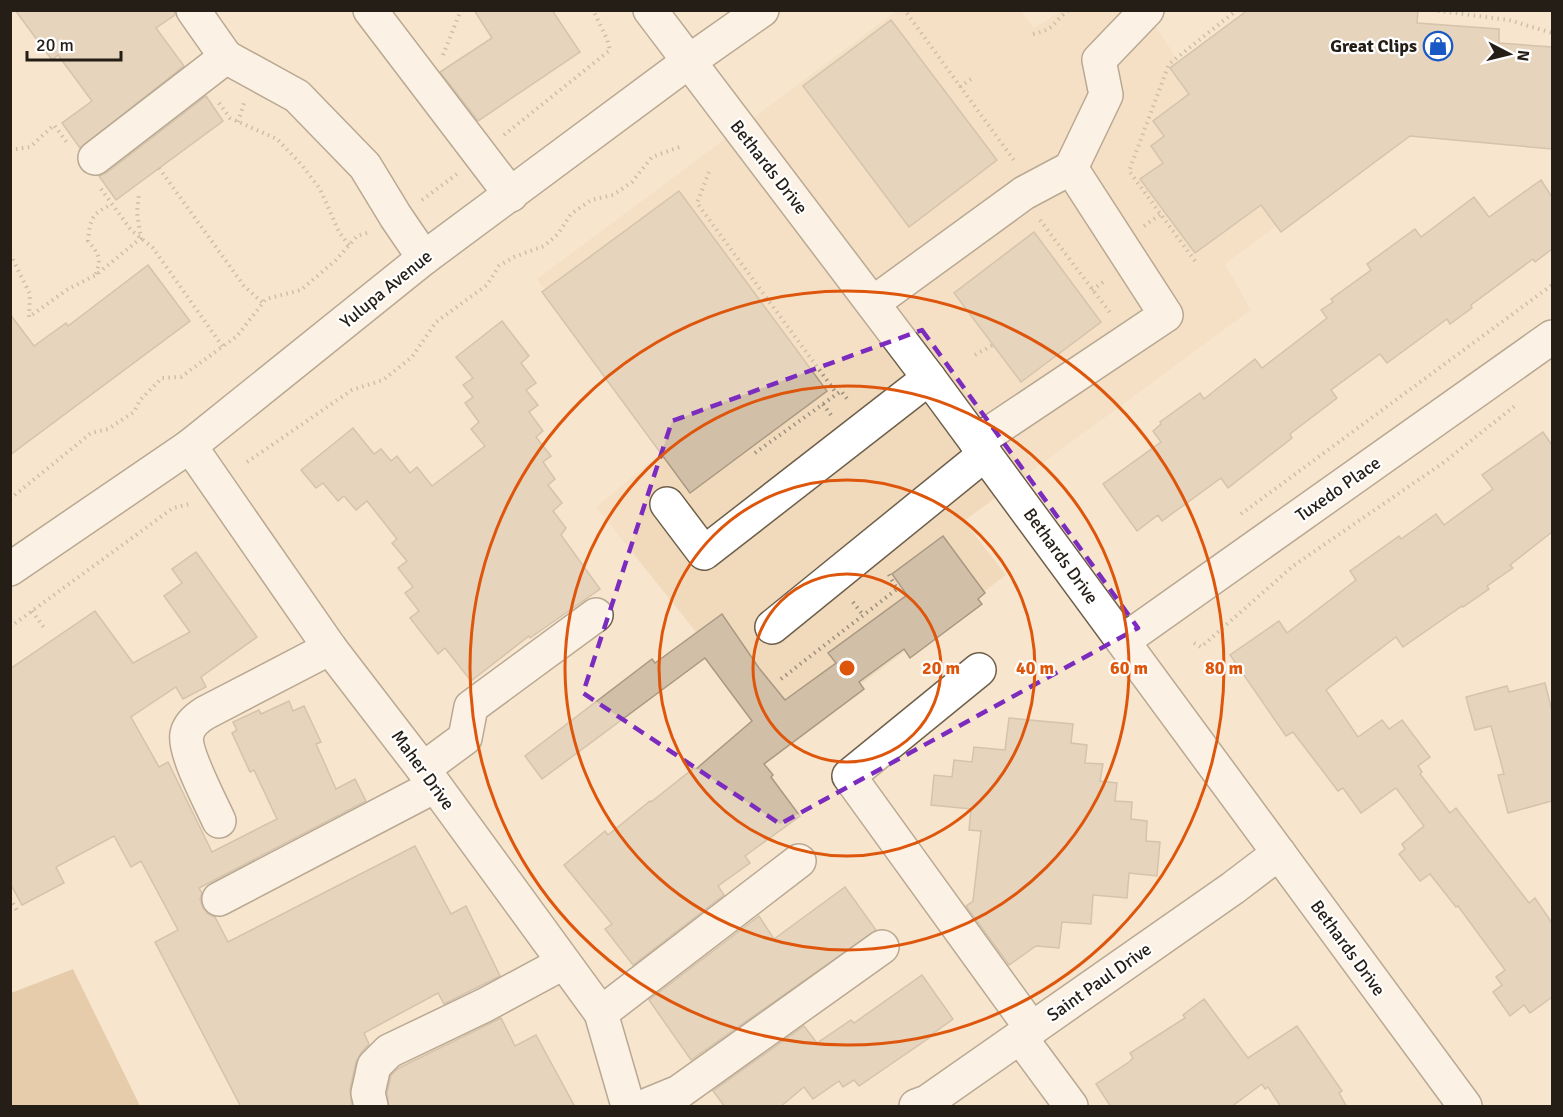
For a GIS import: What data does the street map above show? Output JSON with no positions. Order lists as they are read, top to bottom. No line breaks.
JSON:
{"streets":{"street":["Bethards Drive","Yulupa Avenue","Tuxedo Place","Maher Drive","Saint Paul Drive"]},"crossings":[["Bethards Drive","Yulupa Avenue"],["Bethards Drive","Tuxedo Place"],["Bethards Drive","Saint Paul Drive"],["Yulupa Avenue","Maher Drive"]],"places":{"shop":["Great Clips"]},"scale_bar":"20 m","north":"right","rings":["20 m","40 m","60 m","80 m"]}
